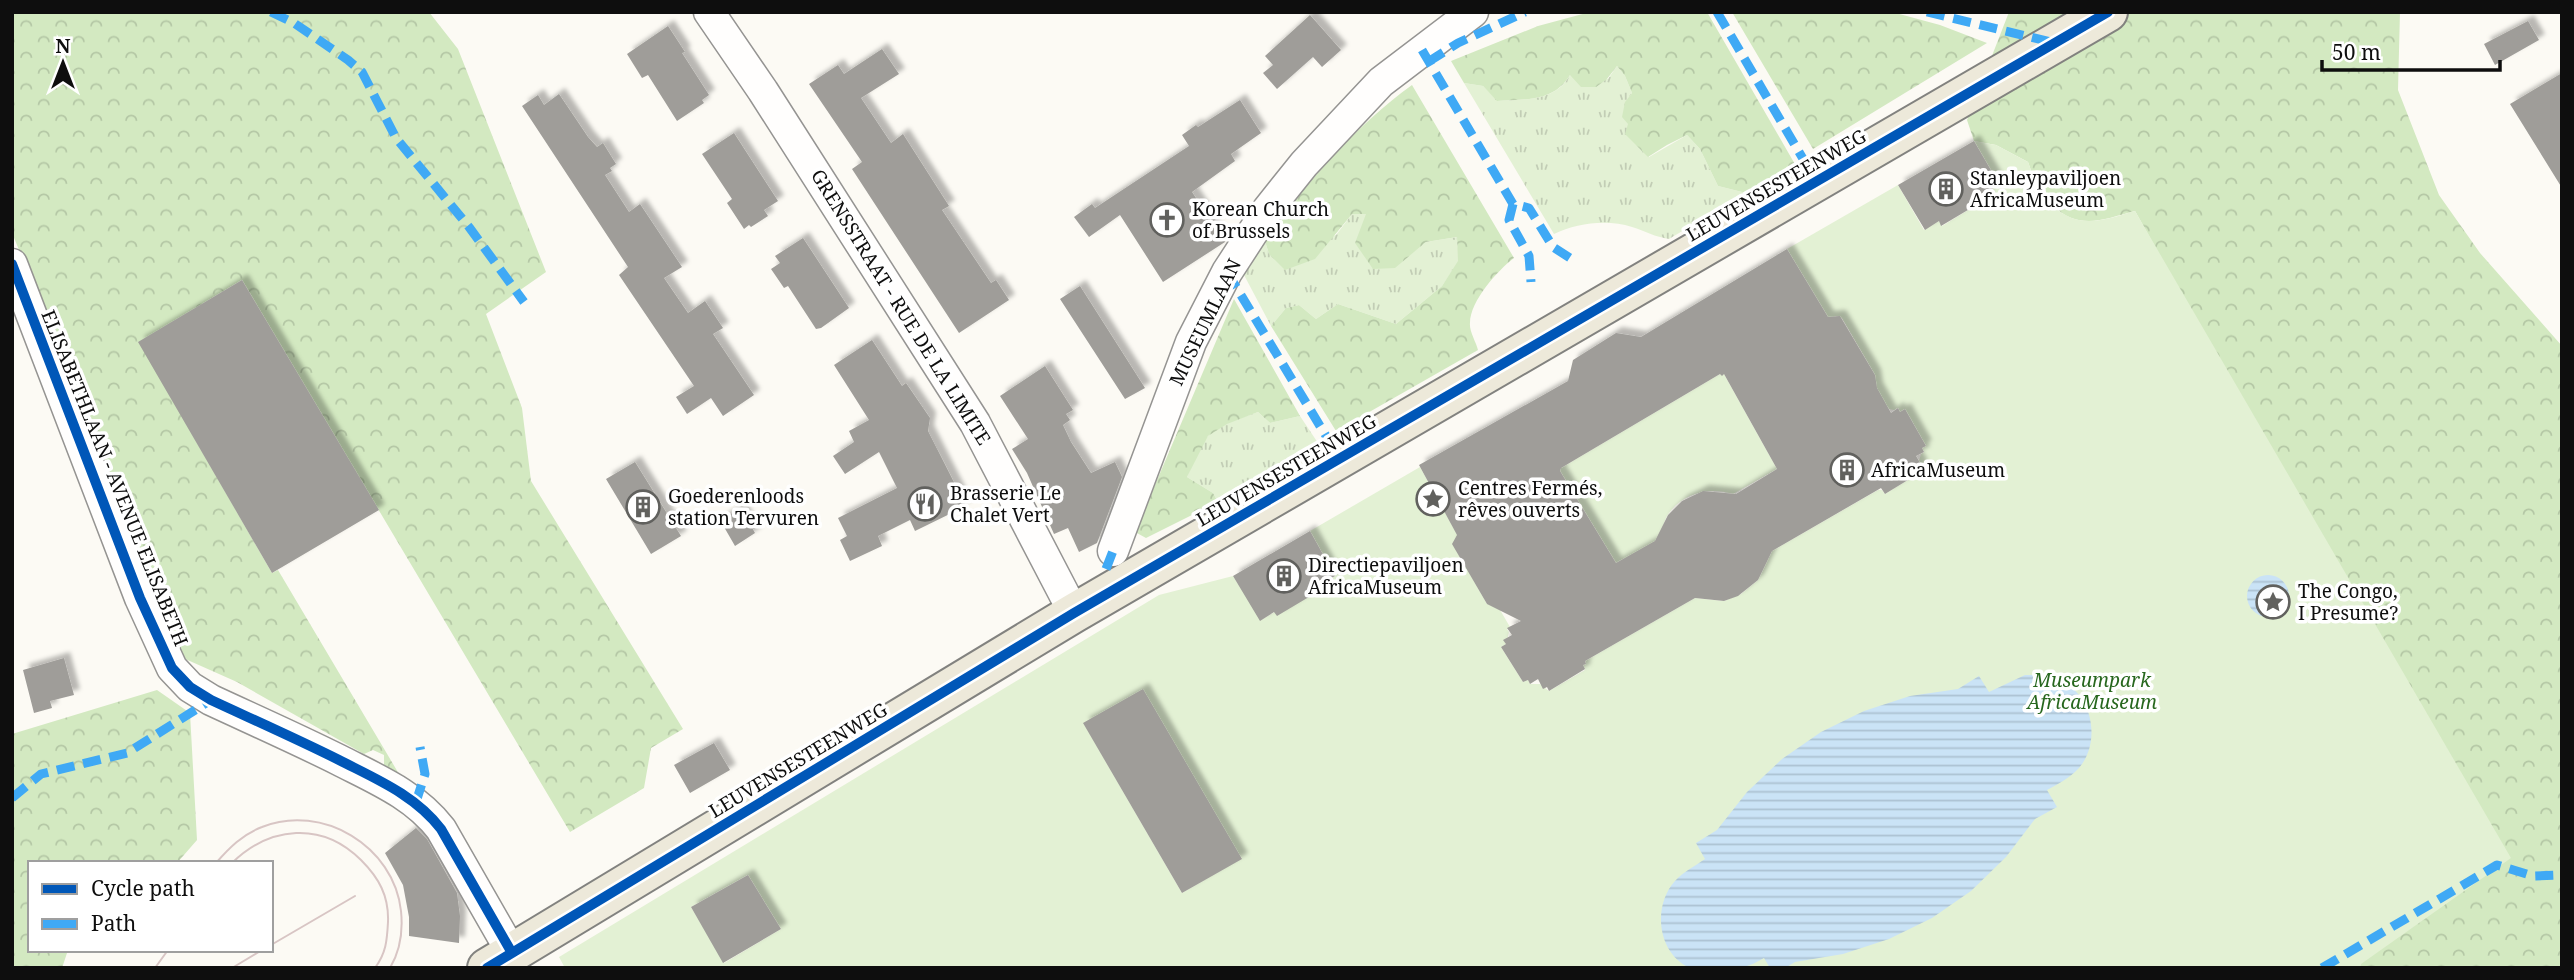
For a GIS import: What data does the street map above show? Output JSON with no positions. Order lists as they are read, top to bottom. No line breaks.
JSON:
{"streets":{"main road":["LEUVENSESTEENWEG"],"street":["GRENSSTRAAT - RUE DE LA LIMITE","MUSEUMLAAN","ELISABETHLAAN - AVENUE ELISABETH"]},"crossings":[["LEUVENSESTEENWEG","GRENSSTRAAT - RUE DE LA LIMITE"],["LEUVENSESTEENWEG","ELISABETHLAAN - AVENUE ELISABETH"]],"parks":["Museumpark AfricaMuseum"],"places":{"building":["Stanleypaviljoen AfricaMuseum","AfricaMuseum","Goederenloods station Tervuren","Directiepaviljoen AfricaMuseum"],"church":["Korean Church of Brussels"],"place":["Centres Fermés, rêves ouverts","The Congo, I Presume?"],"restaurant":["Brasserie Le Chalet Vert"]},"legend":["Cycle path","Path"],"scale_bar":"50 m","north":"top"}
